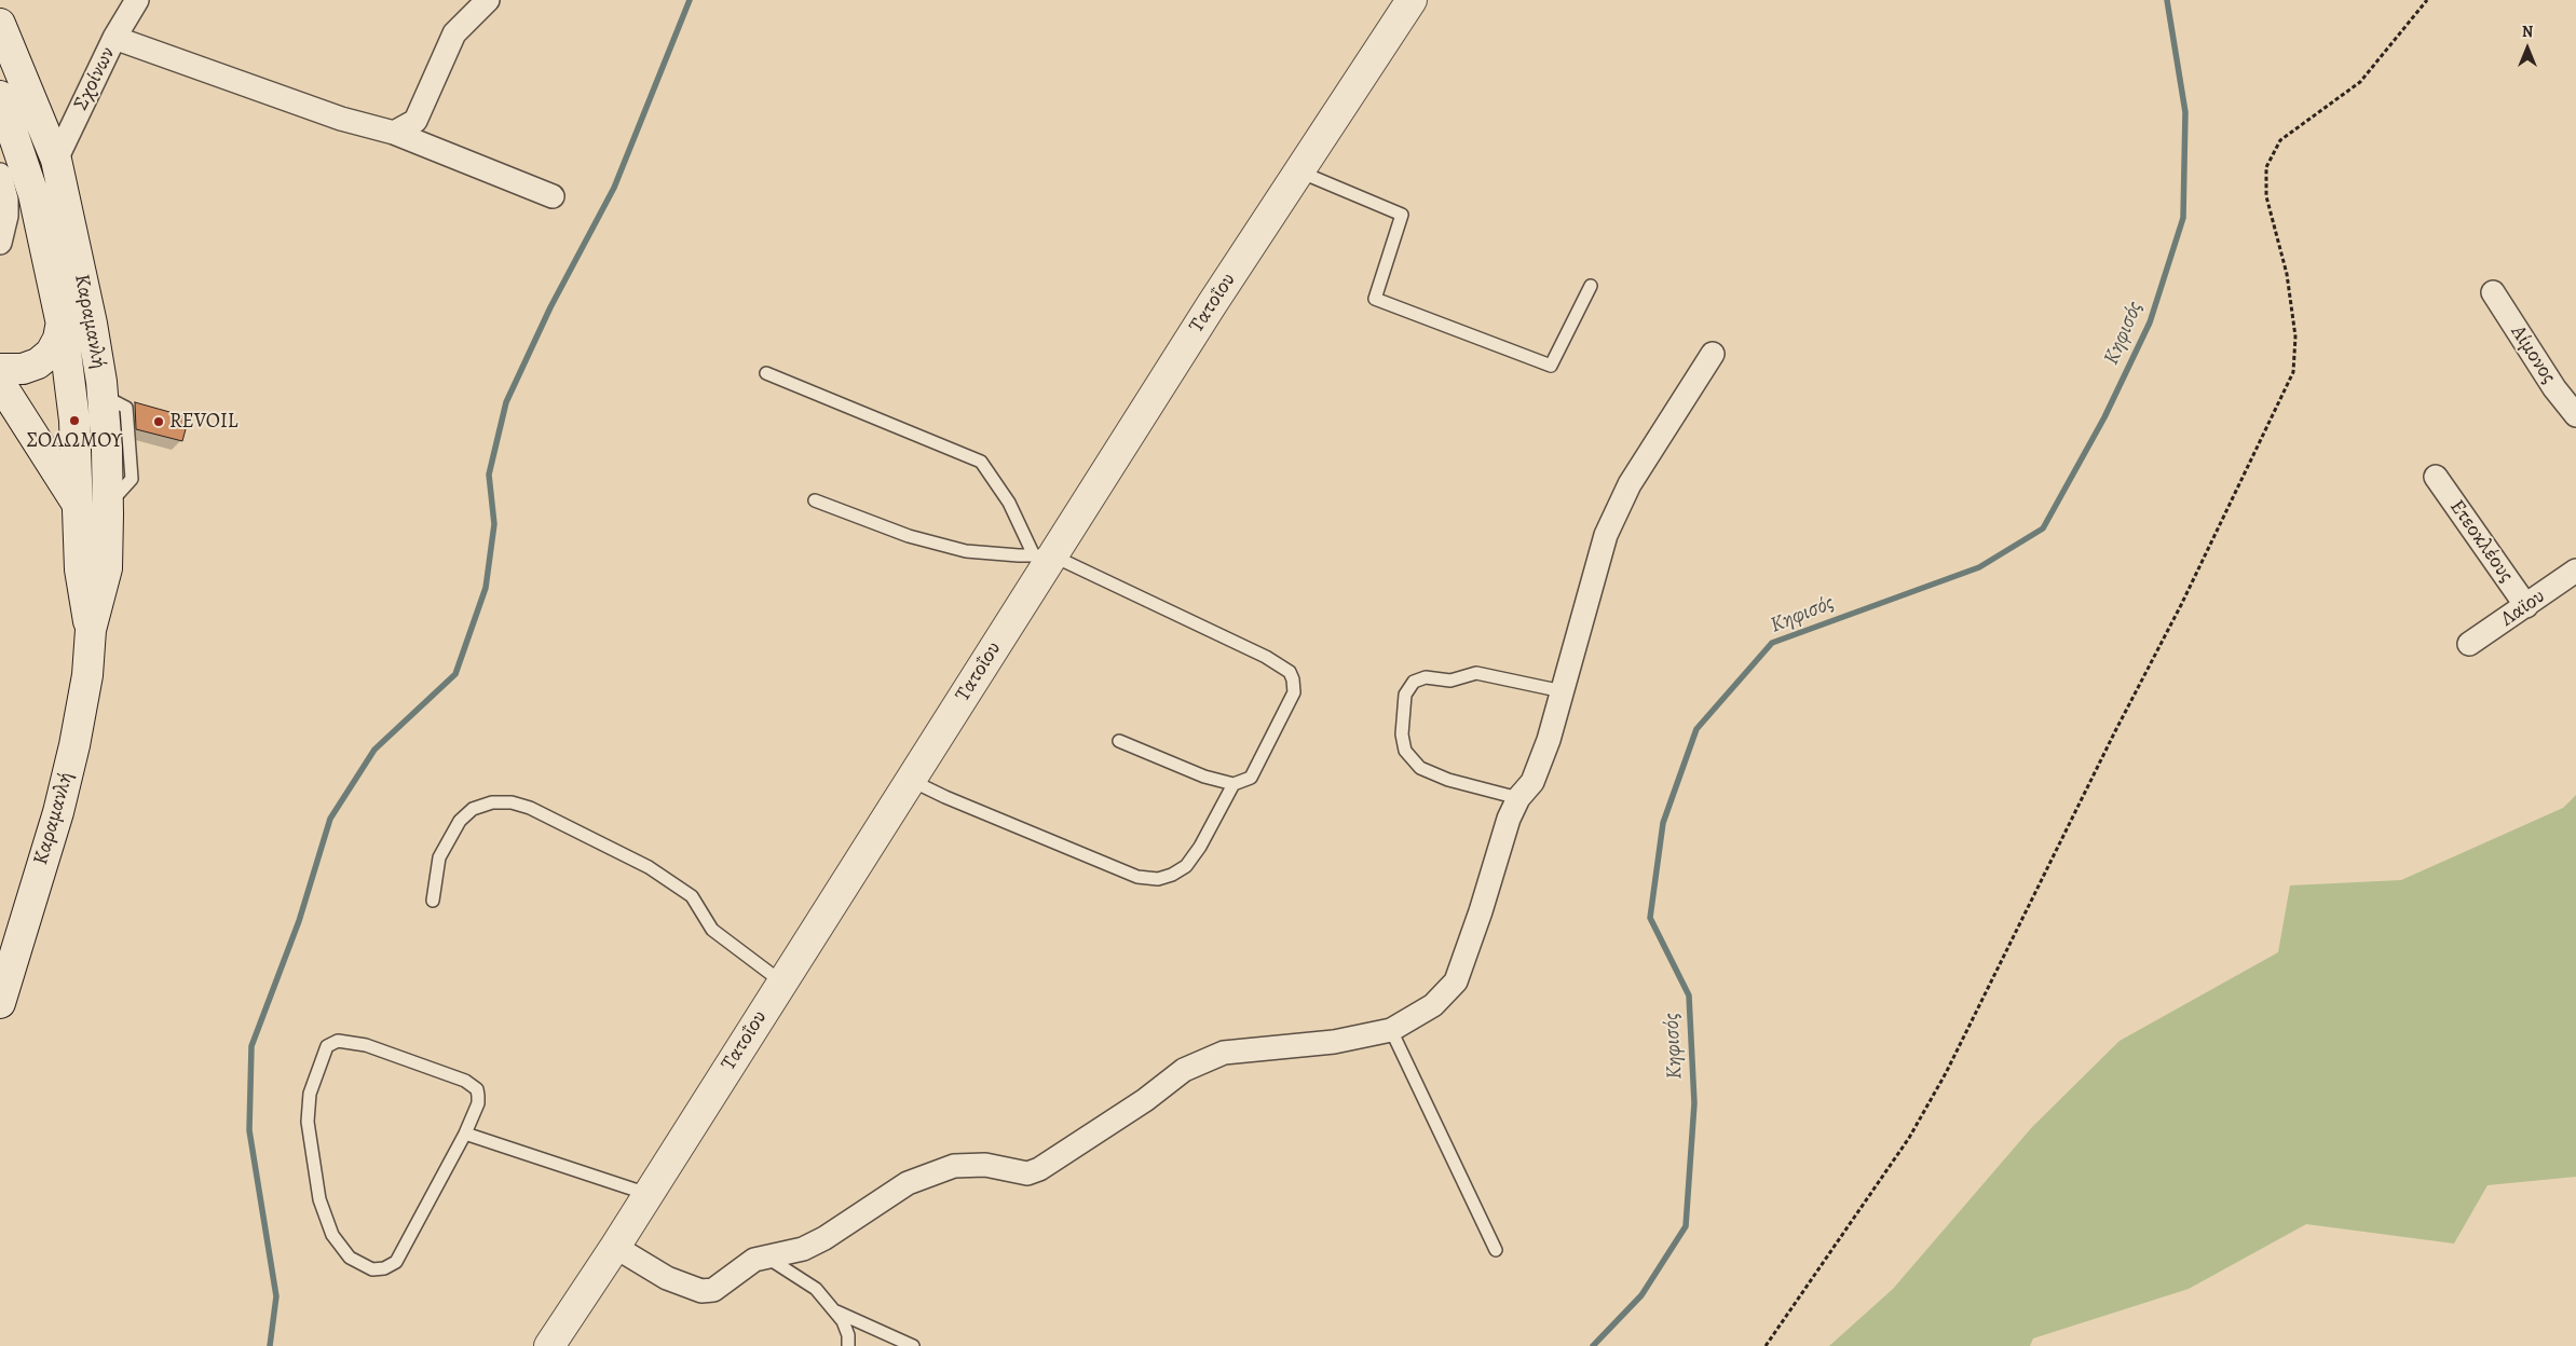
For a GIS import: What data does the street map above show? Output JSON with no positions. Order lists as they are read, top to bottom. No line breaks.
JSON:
{"streets":{"main road":["Τατοΐου","Καραμανλή"],"street":["Σχοίνων","Αίμονος","Ετεοκλέους","Λαϊου"]},"crossings":[["Σχοίνων","Καραμανλή"],["Ετεοκλέους","Λαϊου"]],"water":["Κηφισός"],"places":["ΣΟΛΩΜΟΥ","REVOIL"],"north":"top"}
